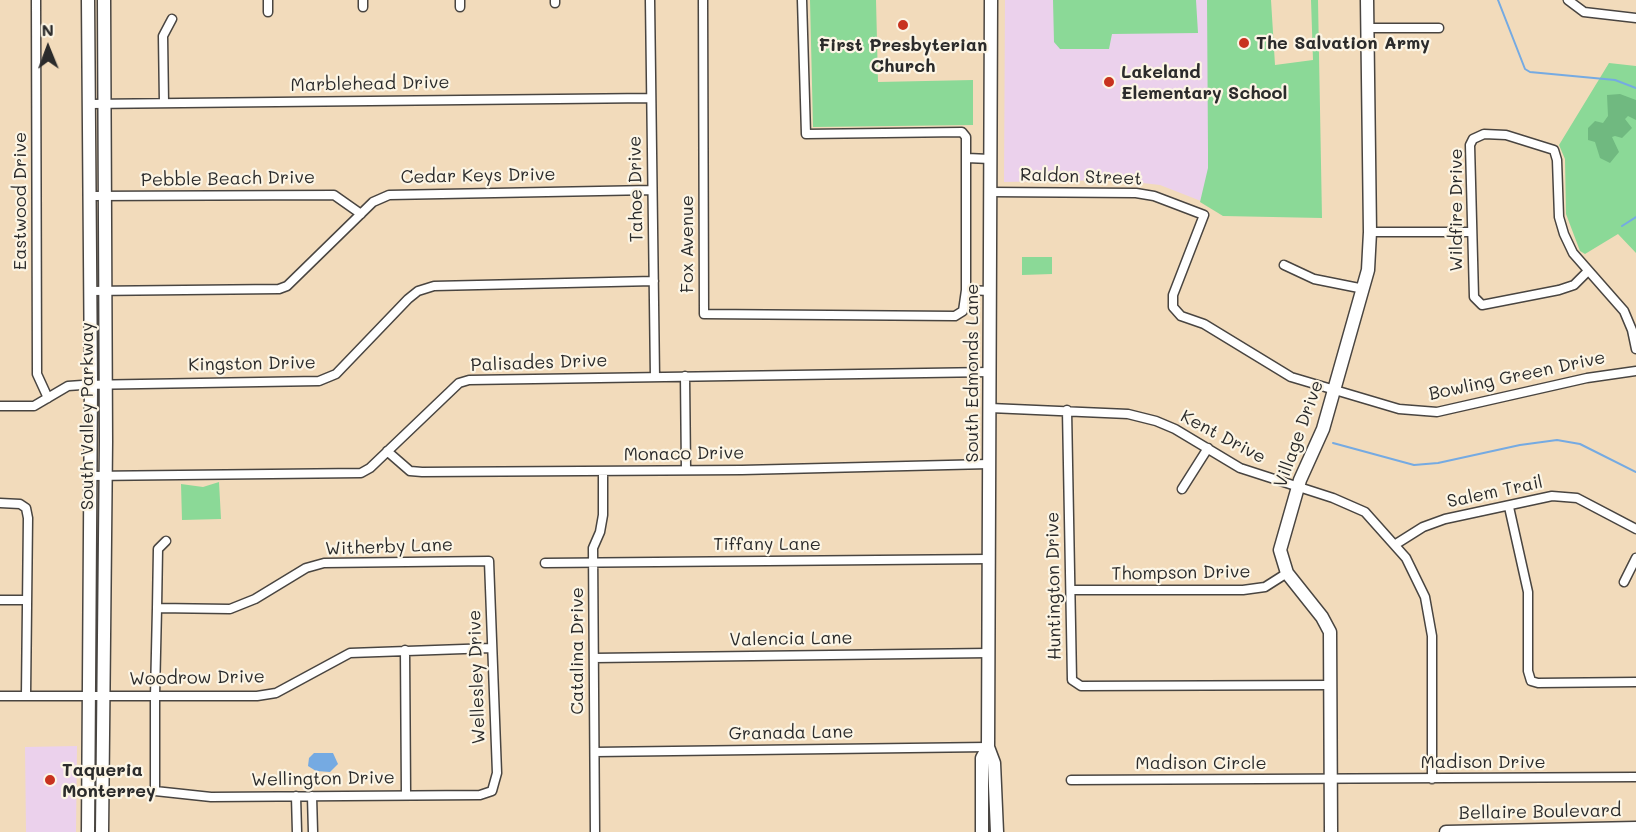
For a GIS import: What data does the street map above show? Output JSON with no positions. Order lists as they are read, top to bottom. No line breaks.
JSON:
{"streets":{"main road":["South Edmonds Lane","South Valley Parkway","Village Drive","Bellaire Boulevard"],"street":["Marblehead Drive","Cedar Keys Drive","Raldon Street","Pebble Beach Drive","Tahoe Drive","Eastwood Drive","Wildfire Drive","Fox Avenue","Palisades Drive","Kingston Drive","Bowling Green Drive","Kent Drive","Monaco Drive","Salem Trail","Tiffany Lane","Witherby Lane","Thompson Drive","Huntington Drive","Valencia Lane","Catalina Drive","Wellesley Drive","Woodrow Drive","Granada Lane","Madison Drive","Madison Circle","Wellington Drive"]},"crossings":[["Marblehead Drive","Tahoe Drive"],["Marblehead Drive","South Valley Parkway"],["Cedar Keys Drive","Pebble Beach Drive"],["Cedar Keys Drive","Tahoe Drive"],["Cedar Keys Drive","South Valley Parkway"],["Raldon Street","South Edmonds Lane"],["Raldon Street","Bowling Green Drive"],["Pebble Beach Drive","South Valley Parkway"],["Tahoe Drive","Palisades Drive"],["Tahoe Drive","Kingston Drive"],["Eastwood Drive","Kingston Drive"],["Palisades Drive","South Edmonds Lane"],["Palisades Drive","South Valley Parkway"],["Palisades Drive","Monaco Drive"],["Kingston Drive","South Valley Parkway"],["South Edmonds Lane","Kent Drive"],["South Edmonds Lane","Monaco Drive"],["South Edmonds Lane","Tiffany Lane"],["South Edmonds Lane","Valencia Lane"],["South Edmonds Lane","Granada Lane"],["Bowling Green Drive","Village Drive"],["South Valley Parkway","Woodrow Drive"],["Village Drive","Kent Drive"],["Village Drive","Thompson Drive"],["Village Drive","Huntington Drive"],["Village Drive","Madison Drive"],["Village Drive","Madison Circle"],["Kent Drive","Salem Trail"],["Kent Drive","Huntington Drive"],["Kent Drive","Madison Drive"],["Monaco Drive","Catalina Drive"],["Tiffany Lane","Catalina Drive"],["Witherby Lane","Wellesley Drive"],["Thompson Drive","Huntington Drive"],["Valencia Lane","Catalina Drive"],["Catalina Drive","Granada Lane"],["Wellesley Drive","Woodrow Drive"],["Wellesley Drive","Wellington Drive"],["Woodrow Drive","Wellington Drive"],["Madison Drive","Madison Circle"]],"places":["First Presbyterian Church","The Salvation Army","Lakeland Elementary School","Taqueria Monterrey"],"north":"top"}
